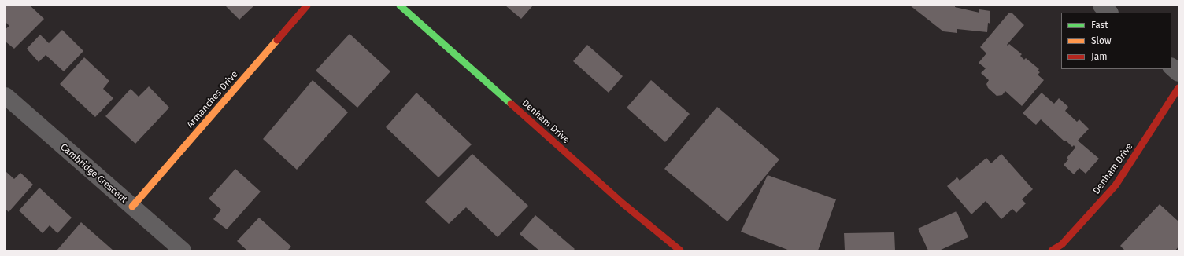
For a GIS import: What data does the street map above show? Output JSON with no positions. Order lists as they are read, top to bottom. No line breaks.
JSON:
{"streets":{"street":["Armanches Drive","Denham Drive","Cambridge Crescent"]},"crossings":[["Armanches Drive","Cambridge Crescent"]],"legend":["Fast","Slow","Jam"]}
